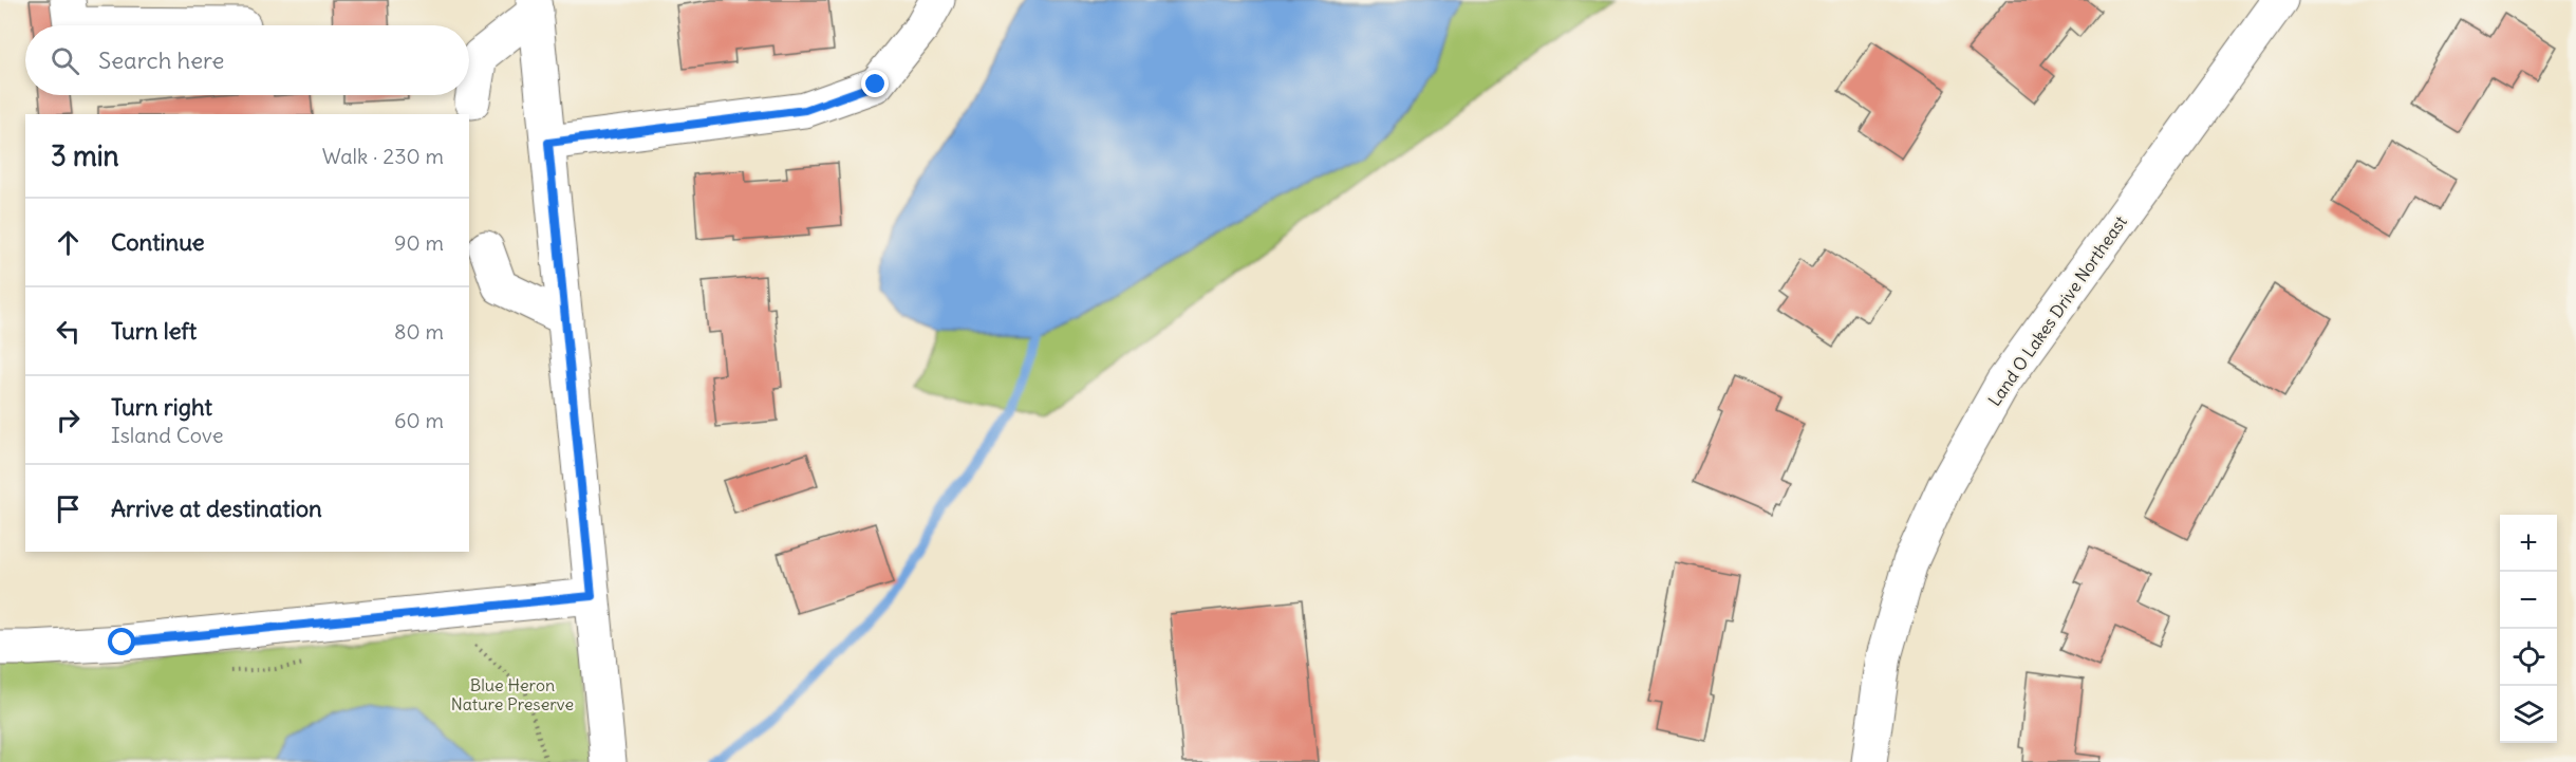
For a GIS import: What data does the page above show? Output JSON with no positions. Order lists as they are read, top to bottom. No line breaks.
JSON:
{"streets":{"street":["Land O Lakes Drive Northeast"]},"parks":["Blue Heron Nature Preserve"],"page":{"search":"Search here","heading":["3 min","Walk · 230 m"],"list":[["Continue","90 m"],["Turn left","80 m"],["Turn right","Island Cove","60 m"],"Arrive at destination"],"map_buttons":["+","−"]}}
